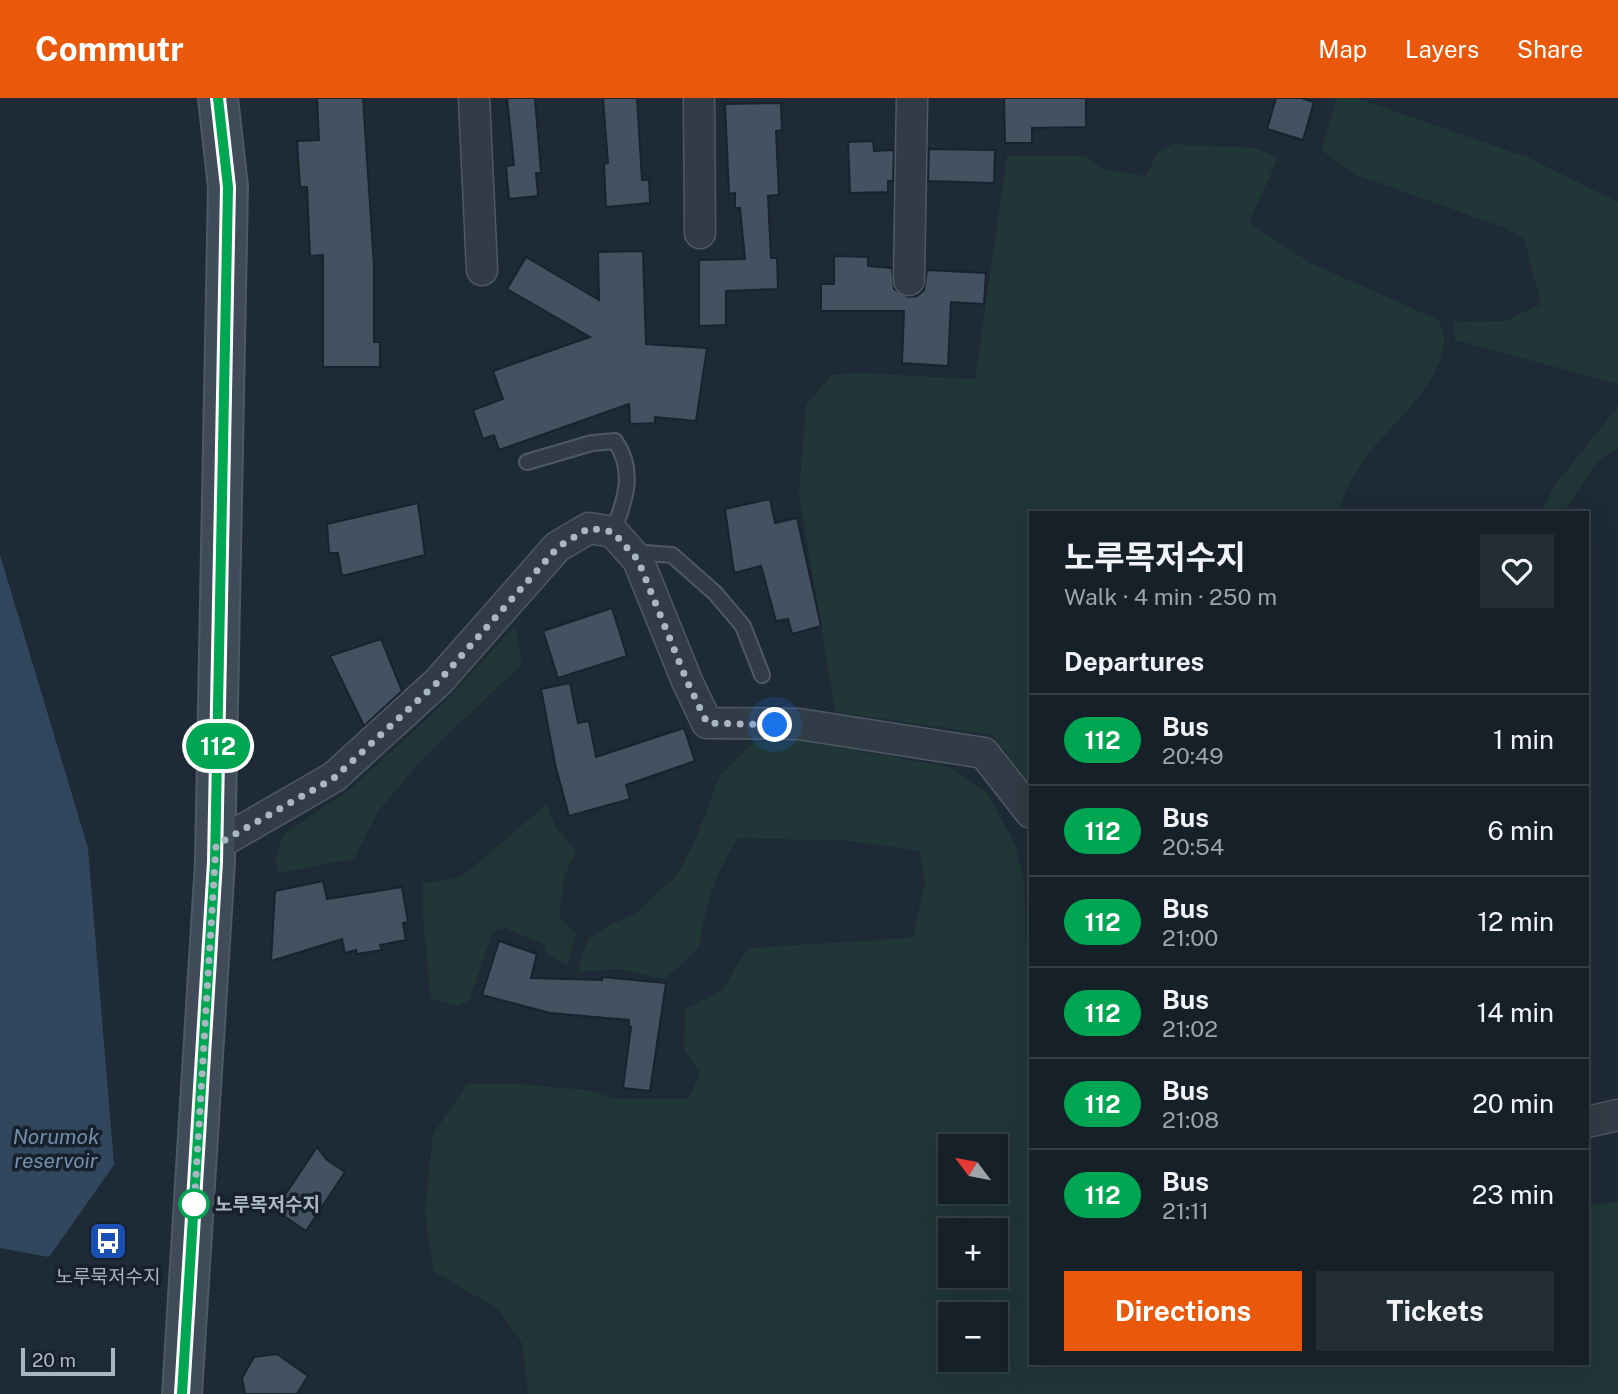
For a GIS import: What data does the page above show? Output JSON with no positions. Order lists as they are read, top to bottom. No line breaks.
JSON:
{"water":["Norumok reservoir"],"places":{"other":["노루목저수지"],"bus stop":["노루묵저수지"]},"lines":["bus line 112"],"scale_bar":"20 m","north":"top left","page":{"header":"Commutr","nav":["Map","Layers","Share"],"on_map":"112","heading":[["노루목저수지","Walk · 4 min · 250 m"],"Departures"],"list":[{"mark":"112","name":"Bus","note":"20:49","value":"1 min"},{"mark":"112","name":"Bus","note":"20:54","value":"6 min"},{"mark":"112","name":"Bus","note":"21:00","value":"12 min"},{"mark":"112","name":"Bus","note":"21:02","value":"14 min"},{"mark":"112","name":"Bus","note":"21:08","value":"20 min"},{"mark":"112","name":"Bus","note":"21:11","value":"23 min"}],"map_buttons":["+","−"],"buttons":["Directions","Tickets"],"scale":"20 m"}}
